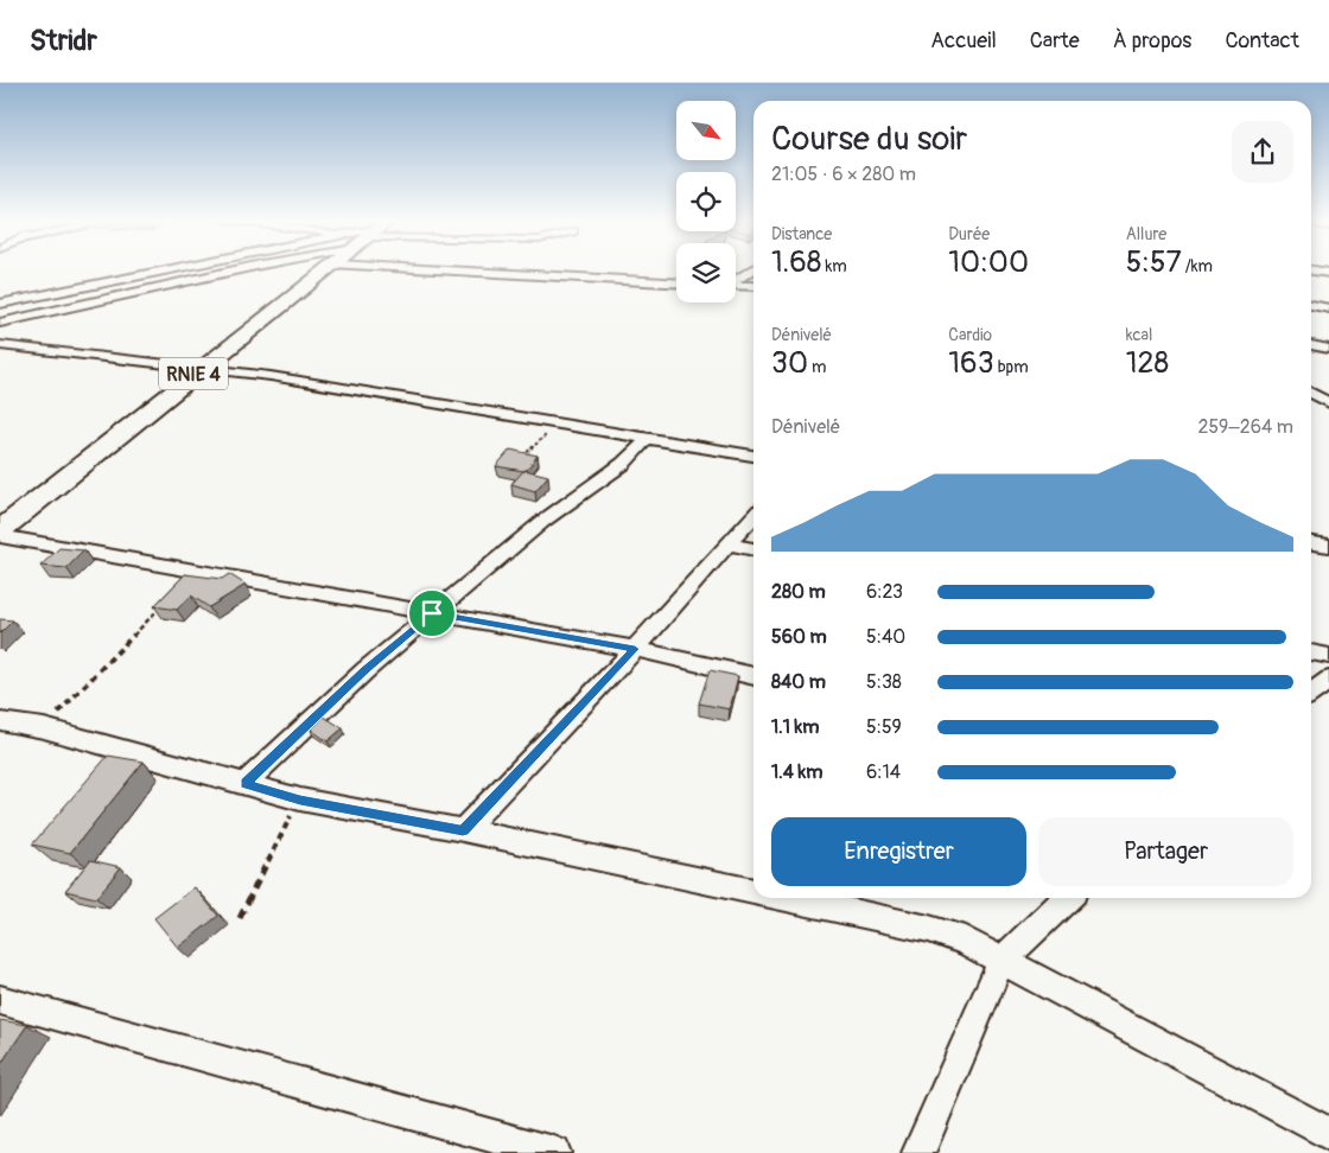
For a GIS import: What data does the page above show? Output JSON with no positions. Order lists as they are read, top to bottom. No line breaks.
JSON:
{"streets":{"main road":["RNIE 4"]},"north":"bottom right","page":{"header":"Stridr","nav":["Accueil","Carte","À propos","Contact"],"heading":["Course du soir","21:05 · 6 × 280 m"],"stats":[["Distance","1.68 km"],["Durée","10:00"],["Allure","5:57 /km"],["Dénivelé","30 m"],["Cardio","163 bpm"],["kcal","128"]],"chart":["Dénivelé","259–264 m"],"list":[{"name":"280 m","note":"6:23"},{"name":"560 m","note":"5:40"},{"name":"840 m","note":"5:38"},{"name":"1.1 km","note":"5:59"},{"name":"1.4 km","note":"6:14"}],"buttons":["Enregistrer","Partager"]}}
